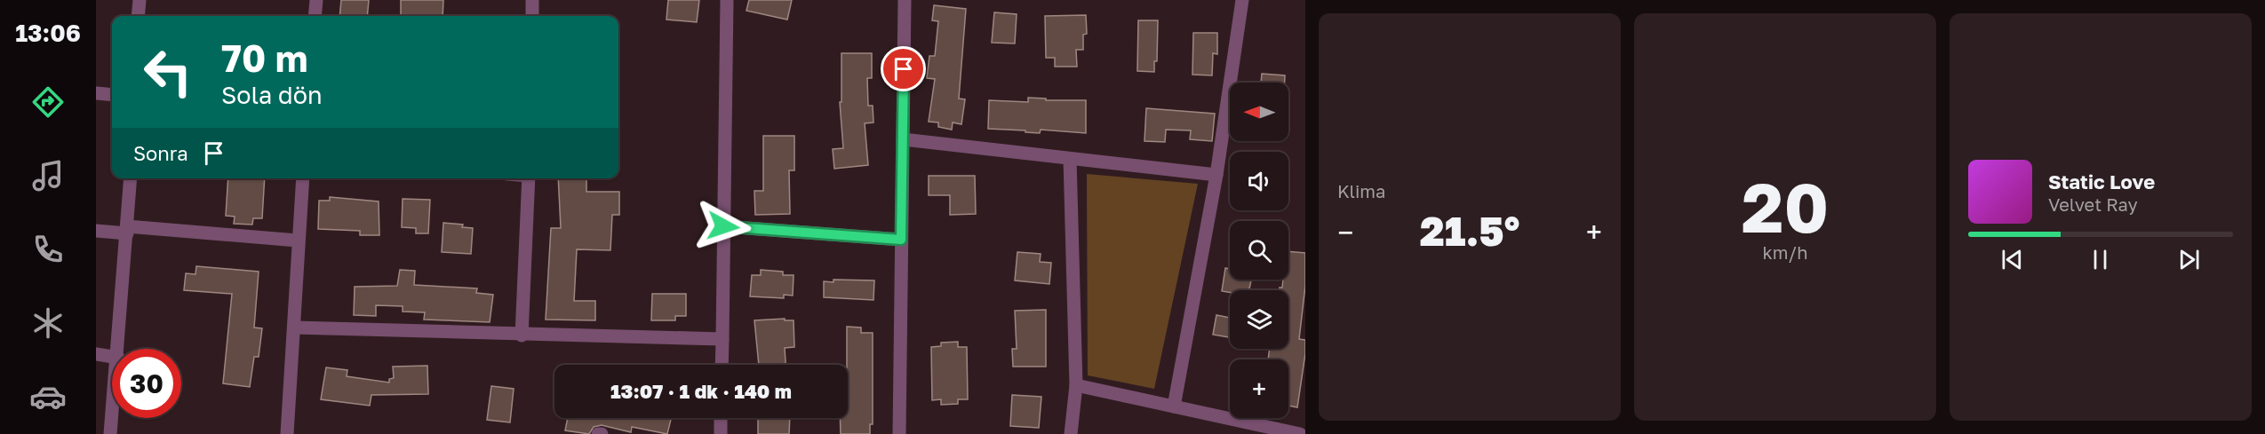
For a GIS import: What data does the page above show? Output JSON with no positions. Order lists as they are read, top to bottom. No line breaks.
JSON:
{"north":"left","page":{"tabs":"13:06","tile":["Klima",["20","km/h"]],"turn":["70 m","Sola dön"],"map_buttons":"+","then":"Sonra","song":["Static Love","Velvet Ray"],"heat":["−","21.5°","+"],"limit":"30","trip":"13:07 · 1 dk · 140 m"}}
